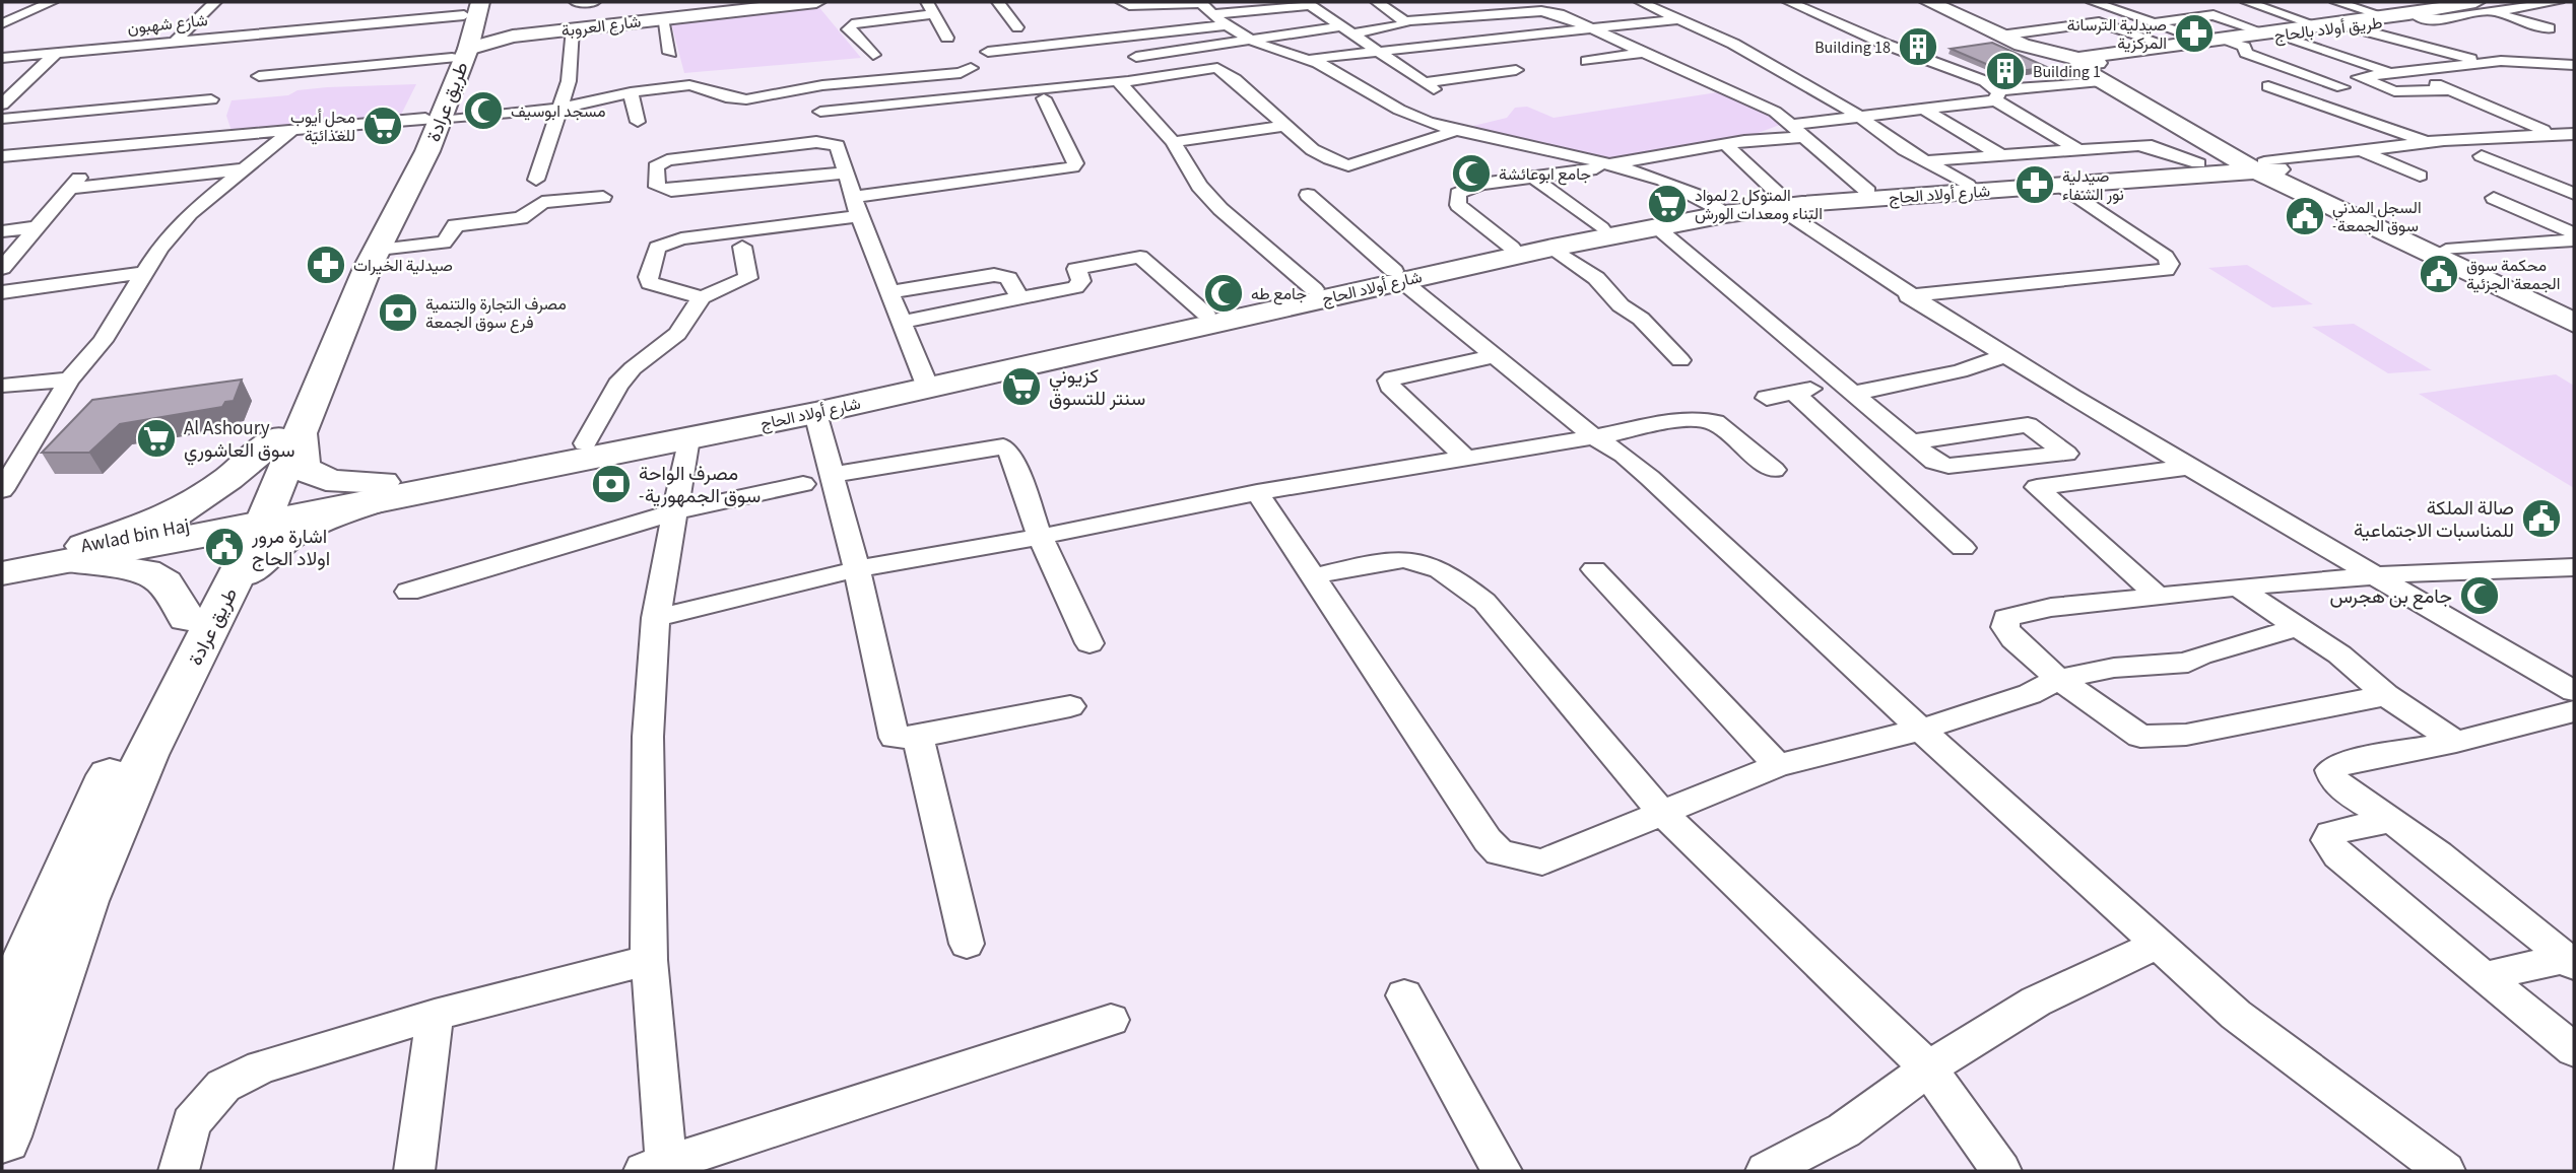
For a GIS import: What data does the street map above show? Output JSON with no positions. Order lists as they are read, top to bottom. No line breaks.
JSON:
{"streets":{"main road":["شارع العروبة","طريق أولاد بالحاج","طريق عرادة","شارع أولاد الحاج","Awlad bin Haj"],"street":["شارع شهبون"]},"crossings":[["شارع شهبون","شارع العروبة"],["شارع شهبون","طريق عرادة"],["شارع العروبة","طريق عرادة"],["طريق عرادة","شارع أولاد الحاج"],["شارع أولاد الحاج","Awlad bin Haj"]],"places":{"pharmacy":["صيدلية الترسانة المركزية","صيدلية نور الشفاء","صيدلية الخيرات"],"building":["Building 18","Building 1"],"mosque":["مسجد ابوسيف","جامع ابوعائشة","جامع طه","جامع بن هجرس"],"supermarket":["محل أيوب للغذائية","المتوكل 2 لمواد البناء ومعدات الورش","كزيوني سنتر للتسوق","Al Ashoury سوق العاشوري"],"public building":["السجل المدني -سوق الجمعة","محكمة سوق الجمعة الجزئية","صالة الملكة للمناسبات الاجتماعية","اشارة مرور اولاد الحاج"],"bank":["مصرف التجارة والتنمية فرع سوق الجمعة","مصرف الواحة -سوق الجمهورية"]}}
